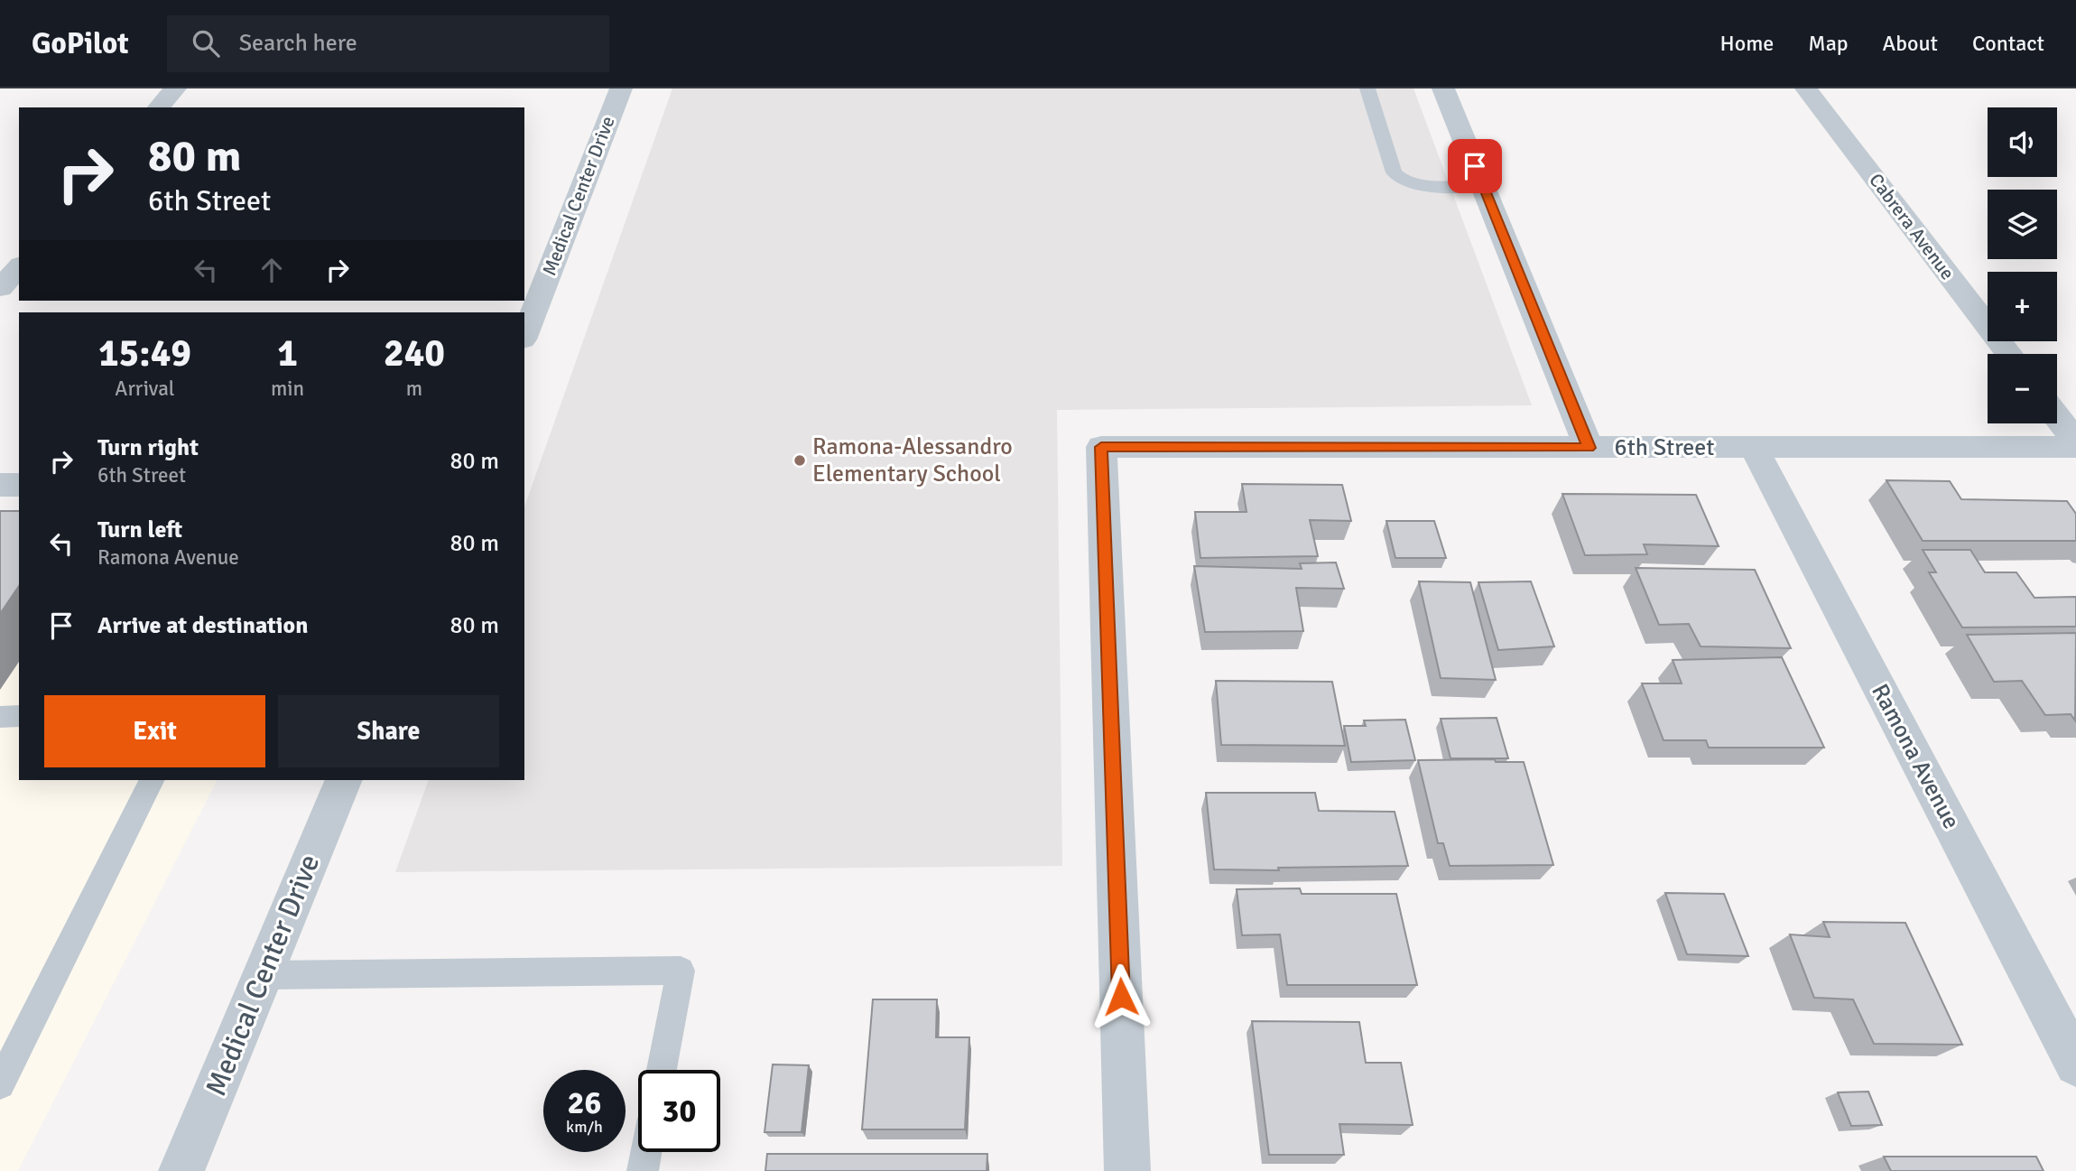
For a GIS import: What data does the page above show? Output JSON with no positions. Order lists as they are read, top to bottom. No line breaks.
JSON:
{"streets":{"street":["Medical Center Drive","Cabrera Avenue","6th Street","Ramona Avenue"]},"crossings":[["6th Street","Ramona Avenue"]],"places":["Ramona-Alessandro Elementary School"],"page":{"header":"GoPilot","search":"Search here","nav":["Home","Map","About","Contact"],"map_buttons":["+","−"],"turn":["80 m","6th Street"],"eta":["15:49","Arrival","1","min","240","m"],"list":[{"name":"Turn right","note":"6th Street","value":"80 m"},{"name":"Turn left","note":"Ramona Avenue","value":"80 m"},{"name":"Arrive at destination","value":"80 m"}],"buttons":["Exit","Share"],"speed":"26 km/h","limit":"30"}}
